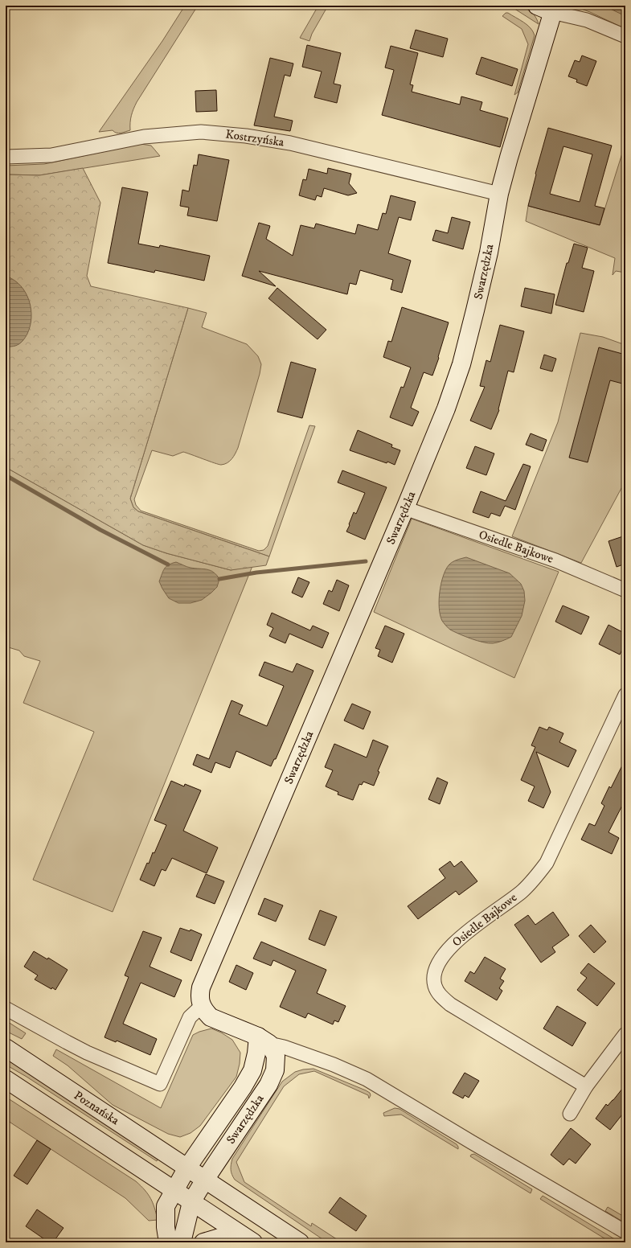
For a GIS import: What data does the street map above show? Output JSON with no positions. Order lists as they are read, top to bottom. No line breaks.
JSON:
{"streets":{"street":["Kostrzyńska","Swarzędzka","Osiedle Bajkowe","Poznańska"]},"crossings":[["Kostrzyńska","Swarzędzka"],["Swarzędzka","Osiedle Bajkowe"],["Swarzędzka","Poznańska"]]}
